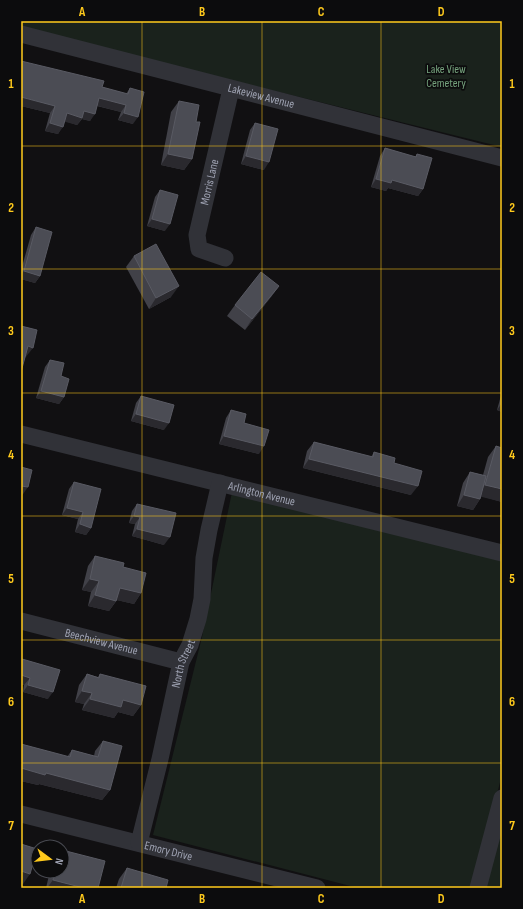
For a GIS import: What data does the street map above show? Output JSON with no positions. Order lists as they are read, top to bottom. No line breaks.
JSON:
{"streets":{"street":["Lakeview Avenue","Morris Lane","Arlington Avenue","Beechview Avenue","North Street","Emory Drive"]},"crossings":[["Lakeview Avenue","Morris Lane"],["Arlington Avenue","North Street"],["Beechview Avenue","North Street"],["North Street","Emory Drive"]],"parks":["Lake View Cemetery"],"north":"right","grid":{"columns":["A","B","C","D"],"rows":["1","2","3","4","5","6","7"]}}
